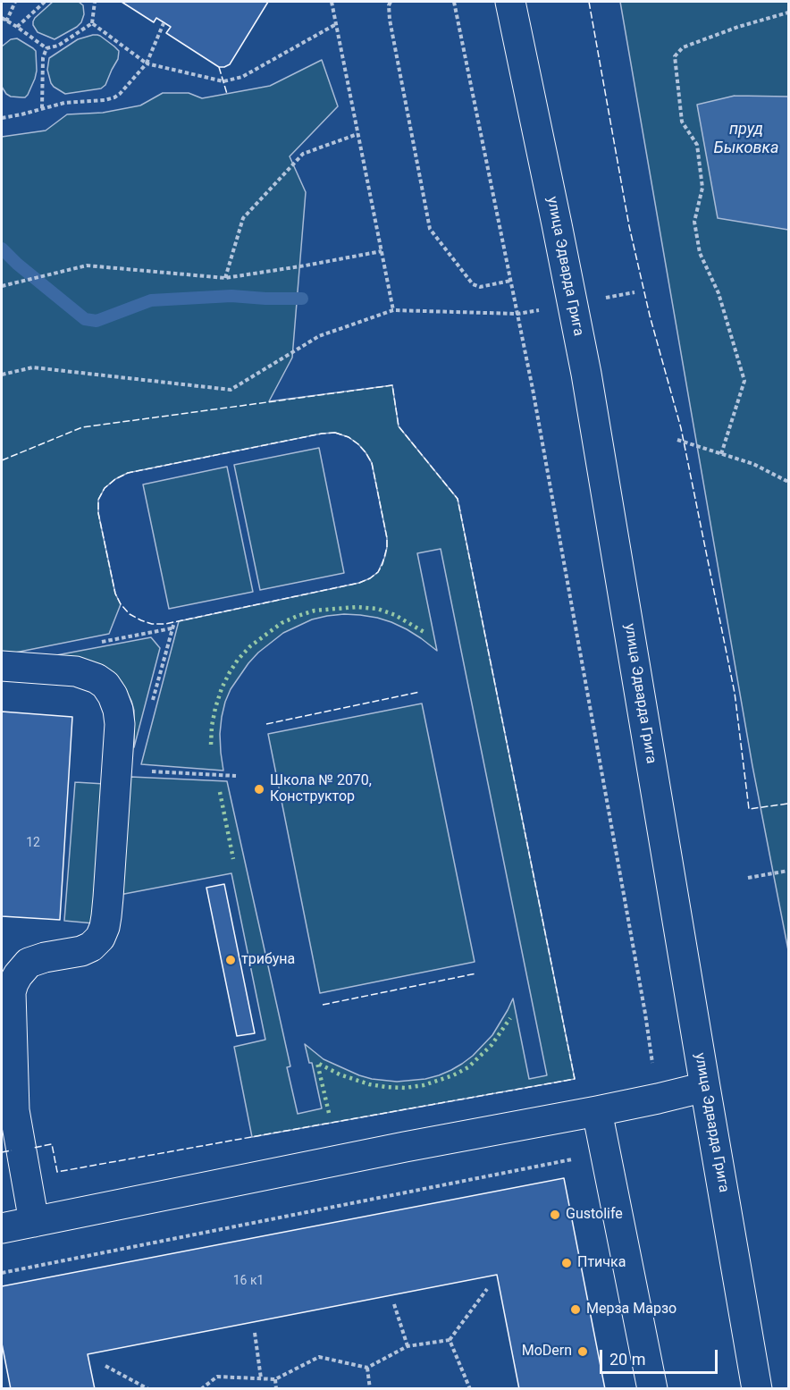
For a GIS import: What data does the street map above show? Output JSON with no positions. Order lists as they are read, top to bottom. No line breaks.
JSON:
{"streets":{"street":["улица Эдварда Грига"]},"water":["пруд Быковка"],"places":["Школа № 2070, Конструктор","трибуна","Gustolife","Птичка","Мерза Марзо","MoDern"],"house_numbers":["12","16 к1"],"scale_bar":"20 m"}
